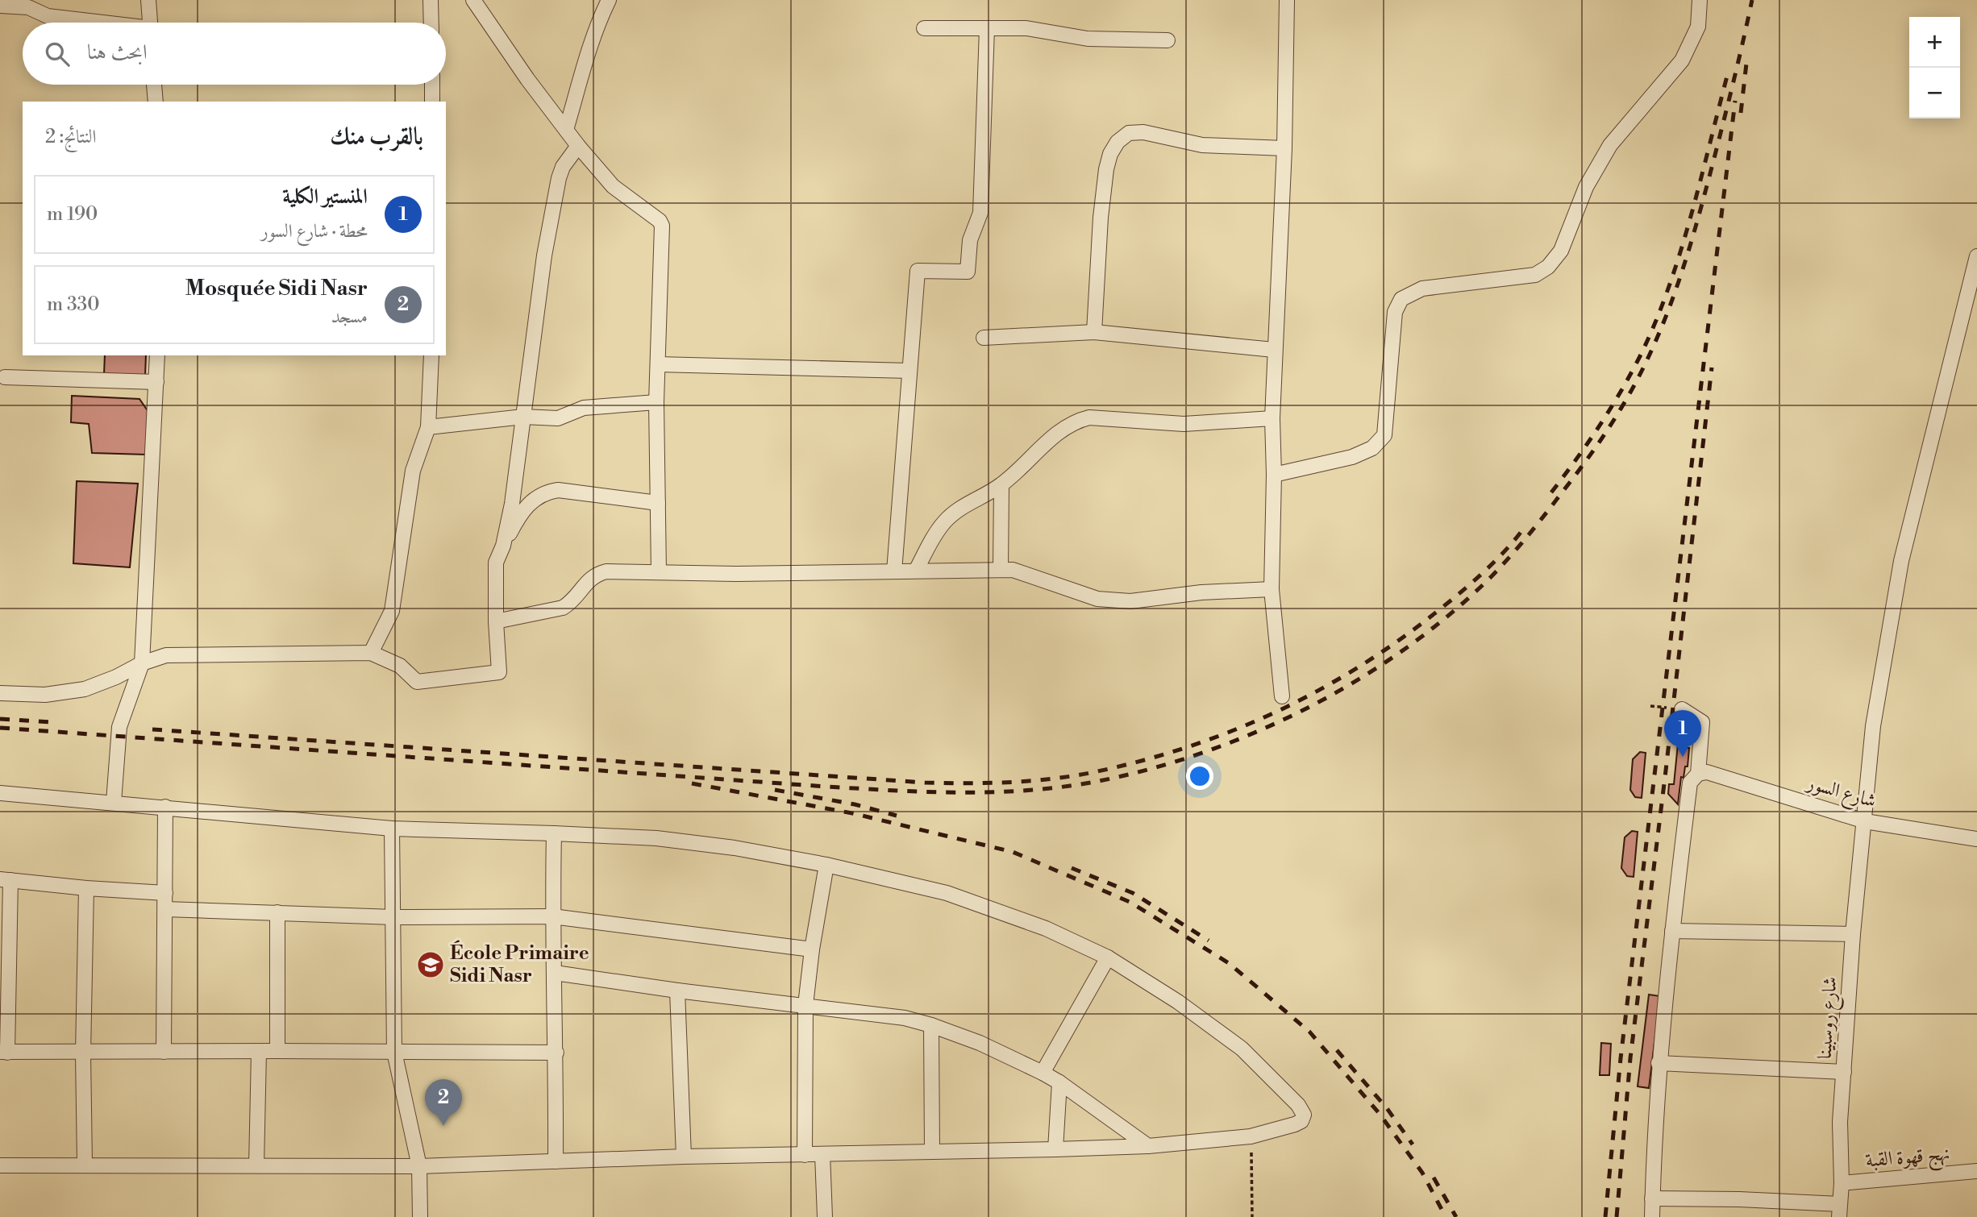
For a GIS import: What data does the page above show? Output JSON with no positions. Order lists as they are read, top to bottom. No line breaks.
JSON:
{"streets":{"street":["شارع السور","شارع روسبينا","نهج قهوة القبة"]},"crossings":[["شارع السور","شارع روسبينا"],["شارع روسبينا","نهج قهوة القبة"]],"places":{"school or university":["École Primaire Sidi Nasr"]},"page":{"map_buttons":["+","−"],"search":"ابحث هنا","heading":["بالقرب منك","النتائج: 2"],"list":[{"mark":"1","name":"المنستير الكلية","note":"محطة · شارع السور","value":"190 m"},{"mark":"2","name":"Mosquée Sidi Nasr","note":"مسجد","value":"330 m"}],"pins":["1","2"]}}
